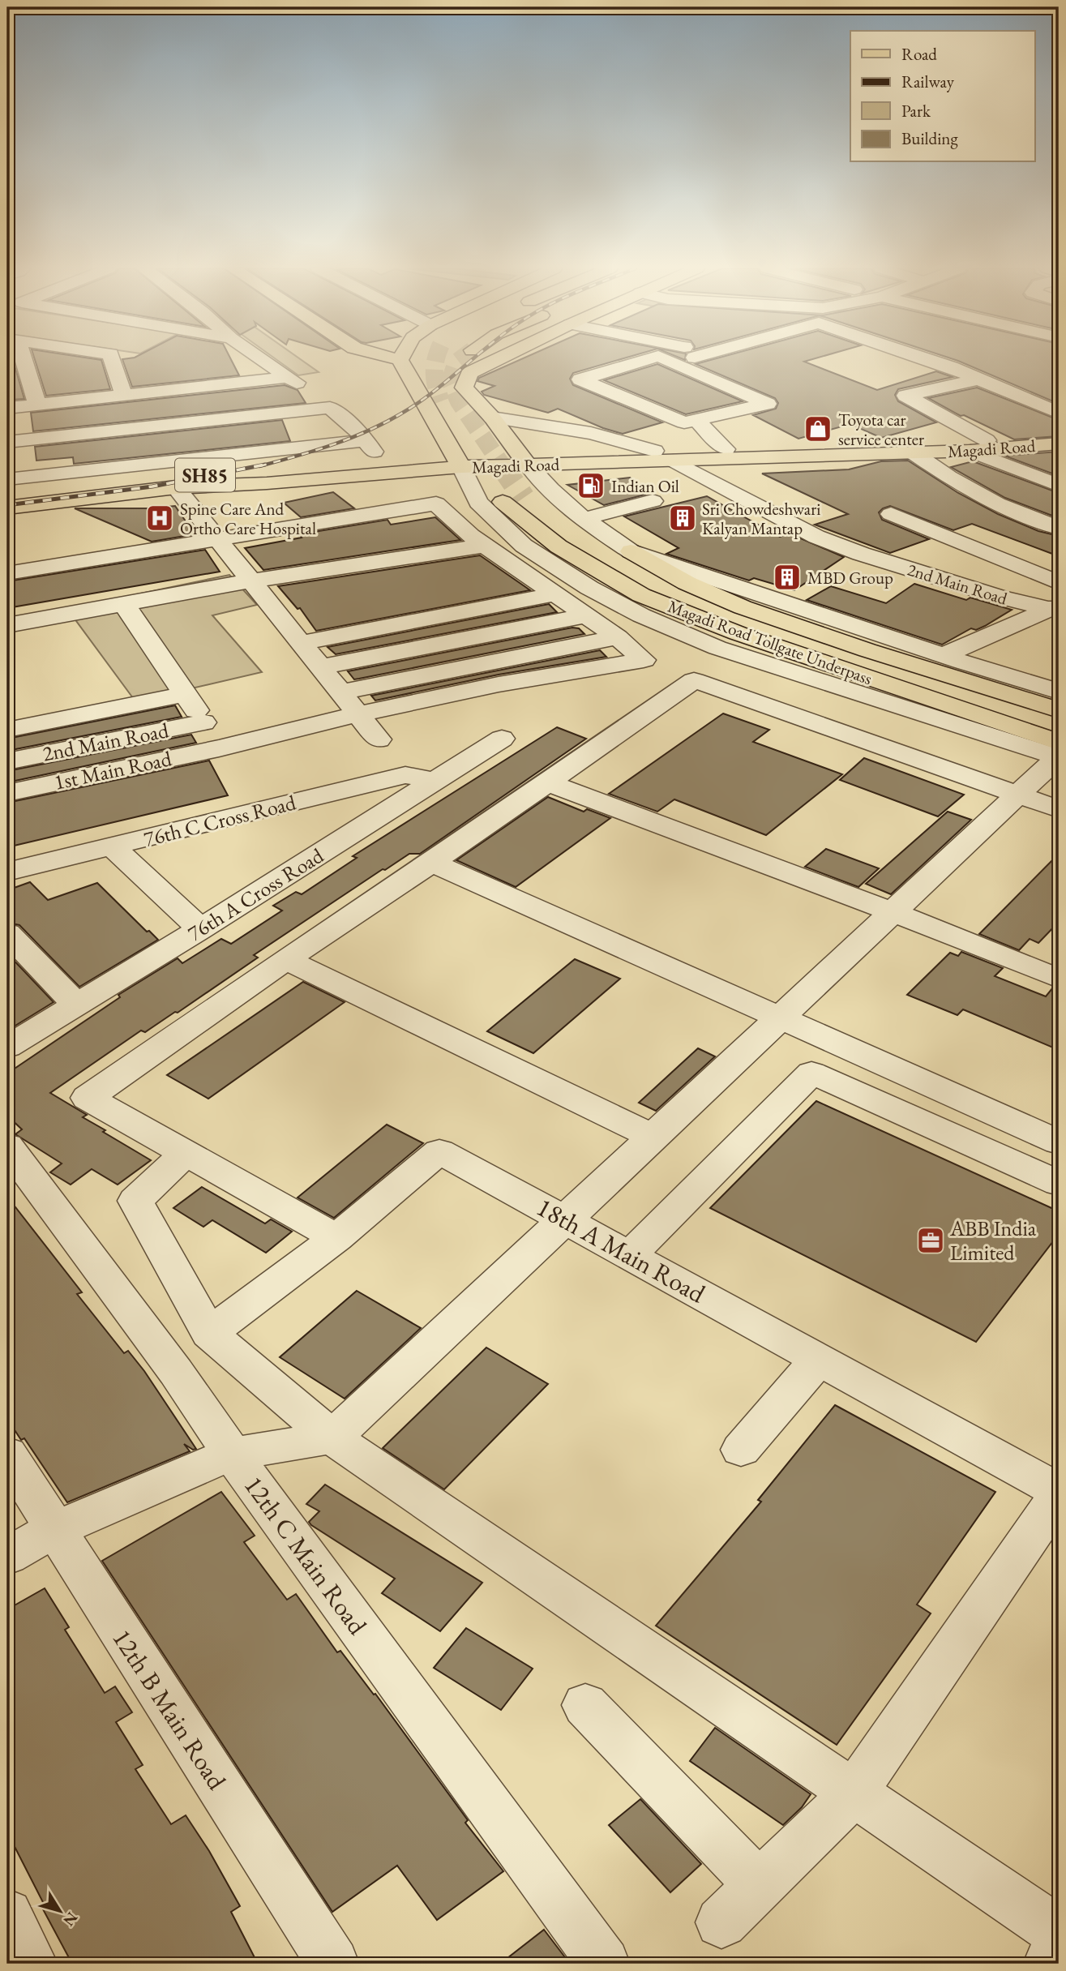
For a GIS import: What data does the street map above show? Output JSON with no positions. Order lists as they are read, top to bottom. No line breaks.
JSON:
{"streets":{"main road":["Magadi Road","SH85","Magadi Road Tollgate Underpass"],"street":["2nd Main Road","1st Main Road","76th C Cross Road","76th A Cross Road","18th A Main Road","12th C Main Road","12th B Main Road"]},"crossings":[["Magadi Road","2nd Main Road"],["76th C Cross Road","76th A Cross Road"]],"places":{"shop":["Toyota car service center"],"fuel station":["Indian Oil"],"hospital":["Spine Care And Ortho Care Hospital"],"building":["Sri Chowdeshwari Kalyan Mantap","MBD Group"],"office":["ABB India Limited"]},"legend":["Road","Railway","Park","Building"],"north":"bottom right"}
